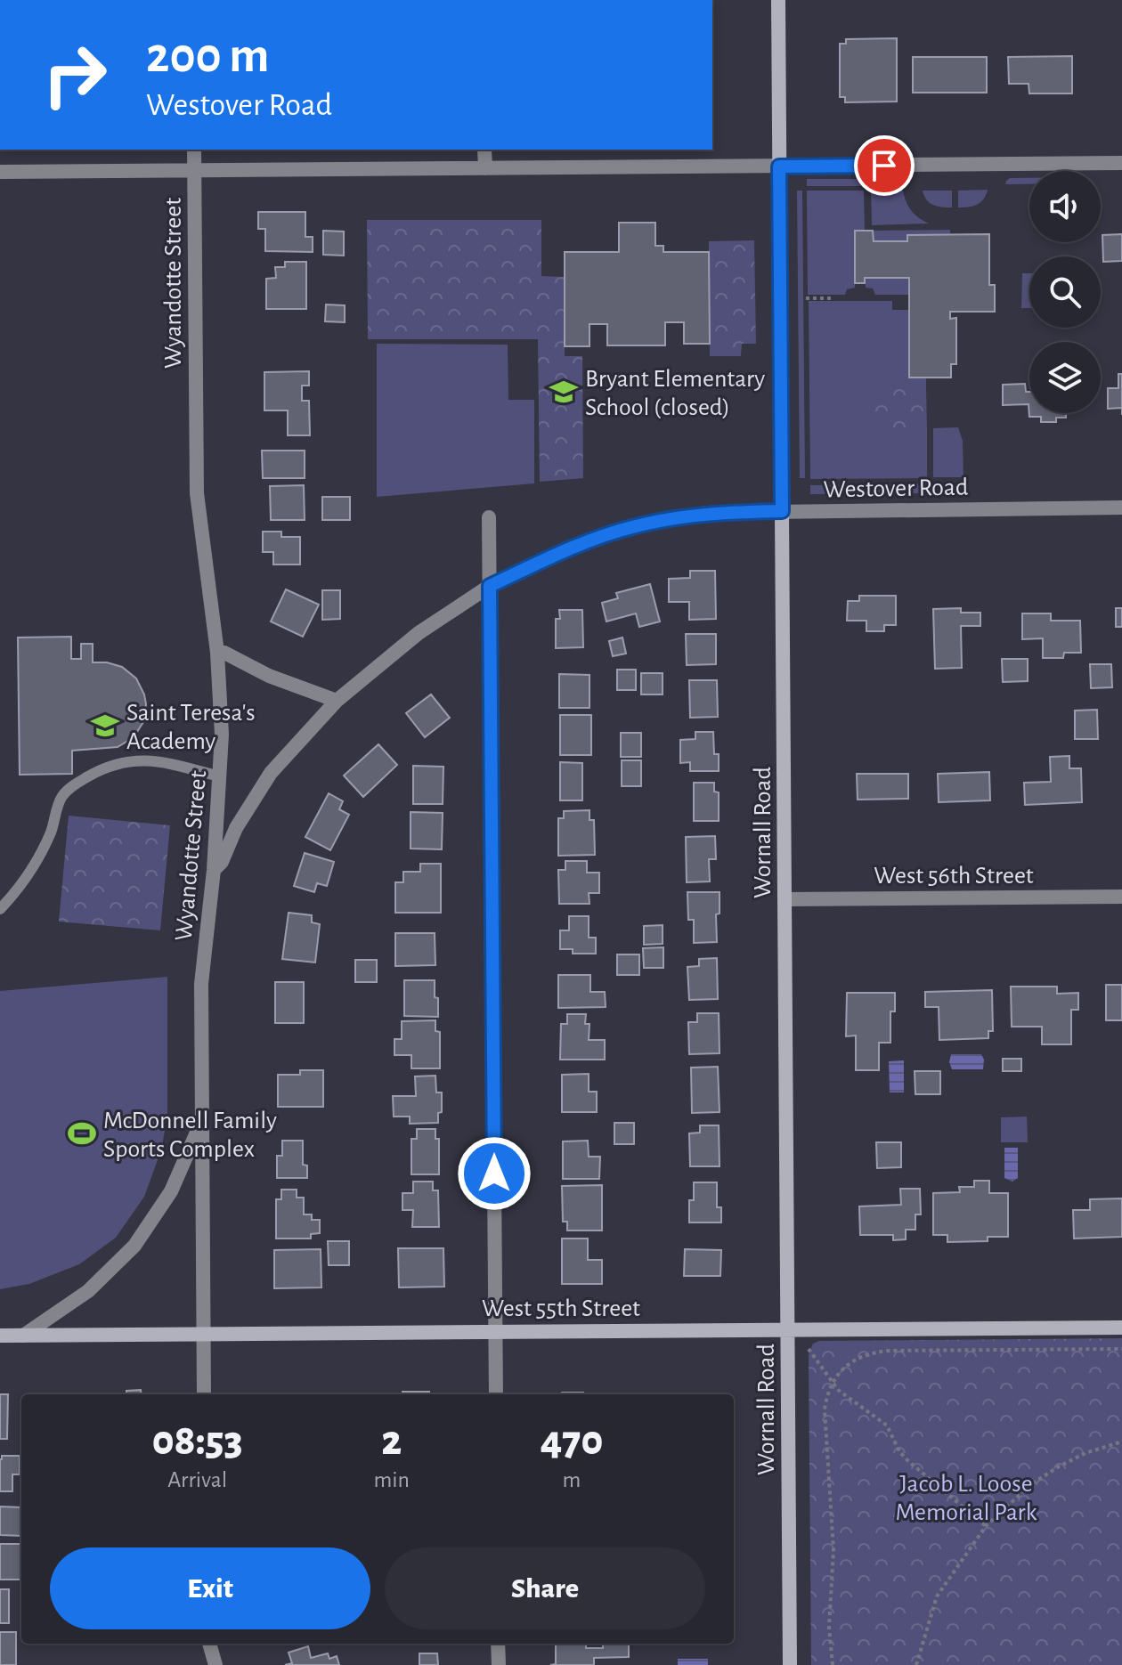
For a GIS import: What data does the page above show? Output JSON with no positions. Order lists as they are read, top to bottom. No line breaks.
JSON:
{"streets":{"main road":["Wornall Road","West 55th Street"],"street":["Wyandotte Street","Westover Road","West 56th Street"]},"crossings":[["Wyandotte Street","Westover Road"],["Wyandotte Street","West 55th Street"],["Westover Road","Wornall Road"],["Wornall Road","West 56th Street"],["Wornall Road","West 55th Street"]],"parks":["Jacob L. Loose Memorial Park"],"places":{"school or university":["Bryant Elementary School (closed)","Saint Teresa's Academy"],"sports":["McDonnell Family Sports Complex"]},"page":{"turn":["200 m","Westover Road"],"eta":["08:53","Arrival","2","min","470","m"],"buttons":["Exit","Share"]}}
